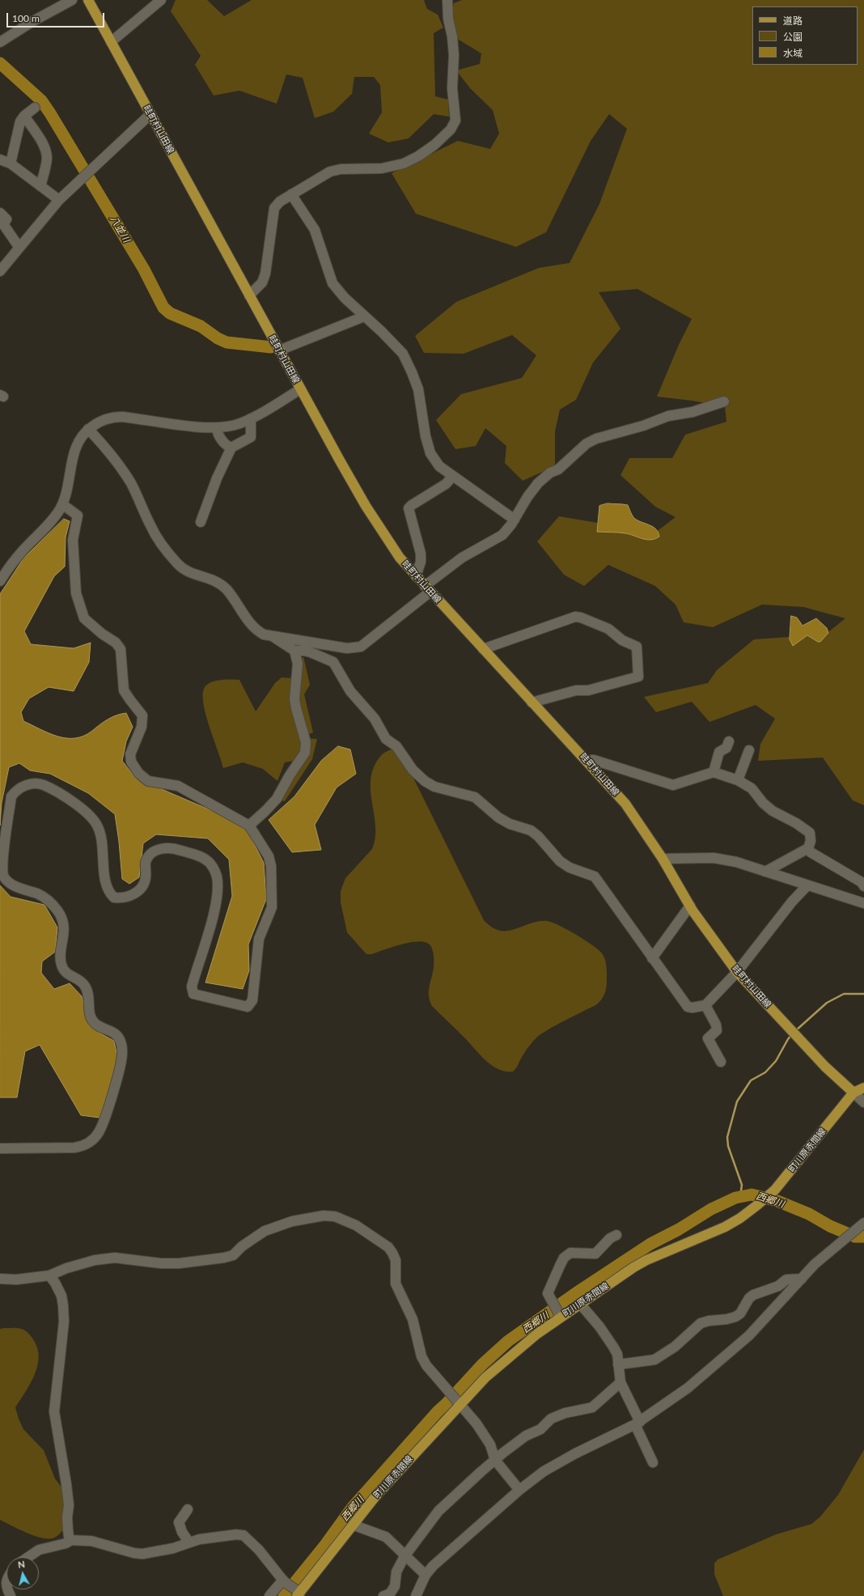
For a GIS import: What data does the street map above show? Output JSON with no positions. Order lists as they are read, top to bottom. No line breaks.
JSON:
{"streets":{"main road":["畦町村山田線","町川原赤間線"]},"crossings":[["畦町村山田線","町川原赤間線"]],"water":["八並川","西郷川"],"legend":["道路","公園","水域"],"scale_bar":"100 m","north":"top"}
